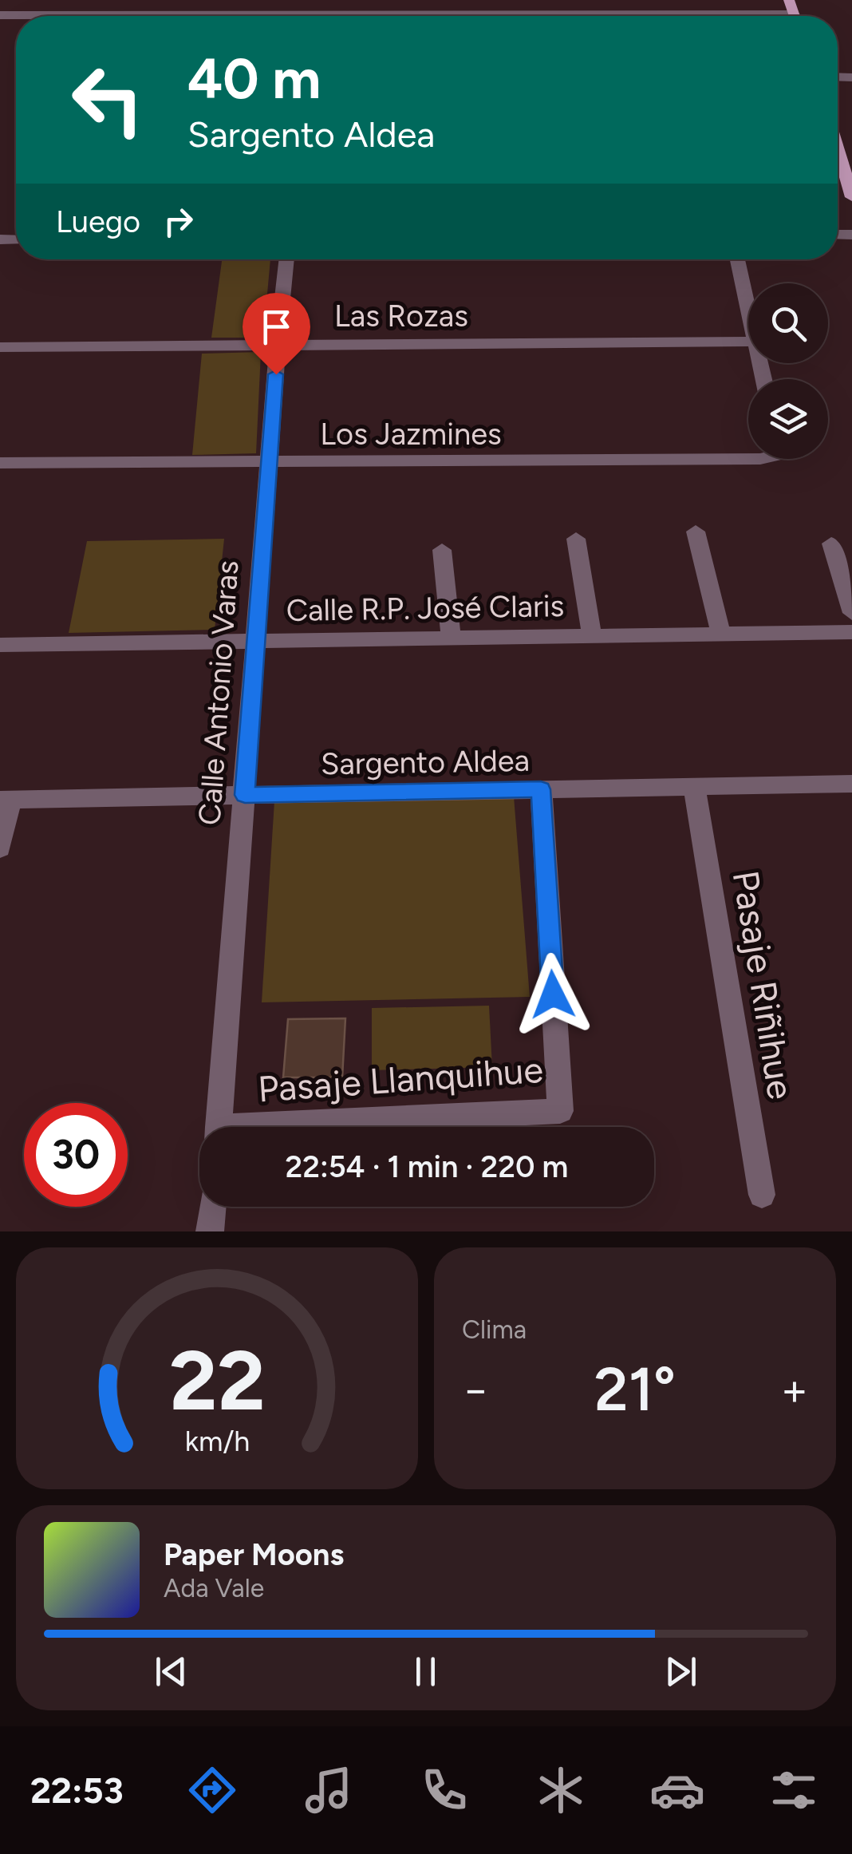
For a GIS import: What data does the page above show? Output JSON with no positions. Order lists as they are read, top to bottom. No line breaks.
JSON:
{"streets":{"street":["Las Rozas","Los Jazmines","Calle R.P. José Claris","Calle Antonio Varas","Sargento Aldea","Pasaje Riñihue","Pasaje Llanquihue"]},"crossings":[["Las Rozas","Calle Antonio Varas"],["Los Jazmines","Calle Antonio Varas"],["Calle R.P. José Claris","Calle Antonio Varas"],["Calle Antonio Varas","Sargento Aldea"],["Sargento Aldea","Pasaje Riñihue"],["Sargento Aldea","Pasaje Llanquihue"]],"page":{"turn":["40 m","Sargento Aldea"],"then":"Luego","limit":"30","trip":"22:54 · 1 min · 220 m","tile":"Clima","heat":["−","21°","+"],"song":["Paper Moons","Ada Vale"],"tabs":"22:53","gauge":["22","km/h"]}}
